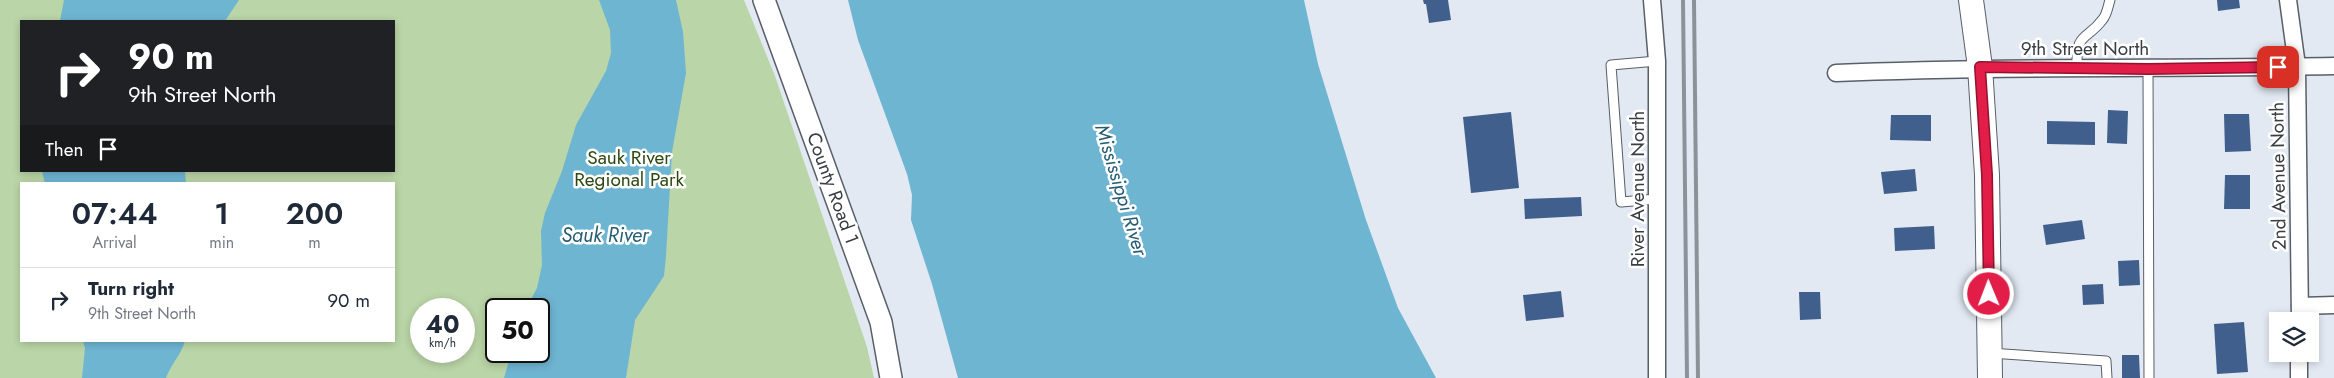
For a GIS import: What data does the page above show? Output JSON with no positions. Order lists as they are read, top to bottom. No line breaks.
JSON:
{"streets":{"street":["9th Street North","2nd Avenue North","County Road 1","River Avenue North"]},"crossings":[["9th Street North","2nd Avenue North"]],"water":["Mississippi River","Sauk River"],"parks":["Sauk River Regional Park"],"page":{"turn":["90 m","9th Street North"],"then":"Then","eta":["07:44","Arrival","1","min","200","m"],"list":[{"name":"Turn right","note":"9th Street North","value":"90 m"}],"speed":"40 km/h","limit":"50"}}
